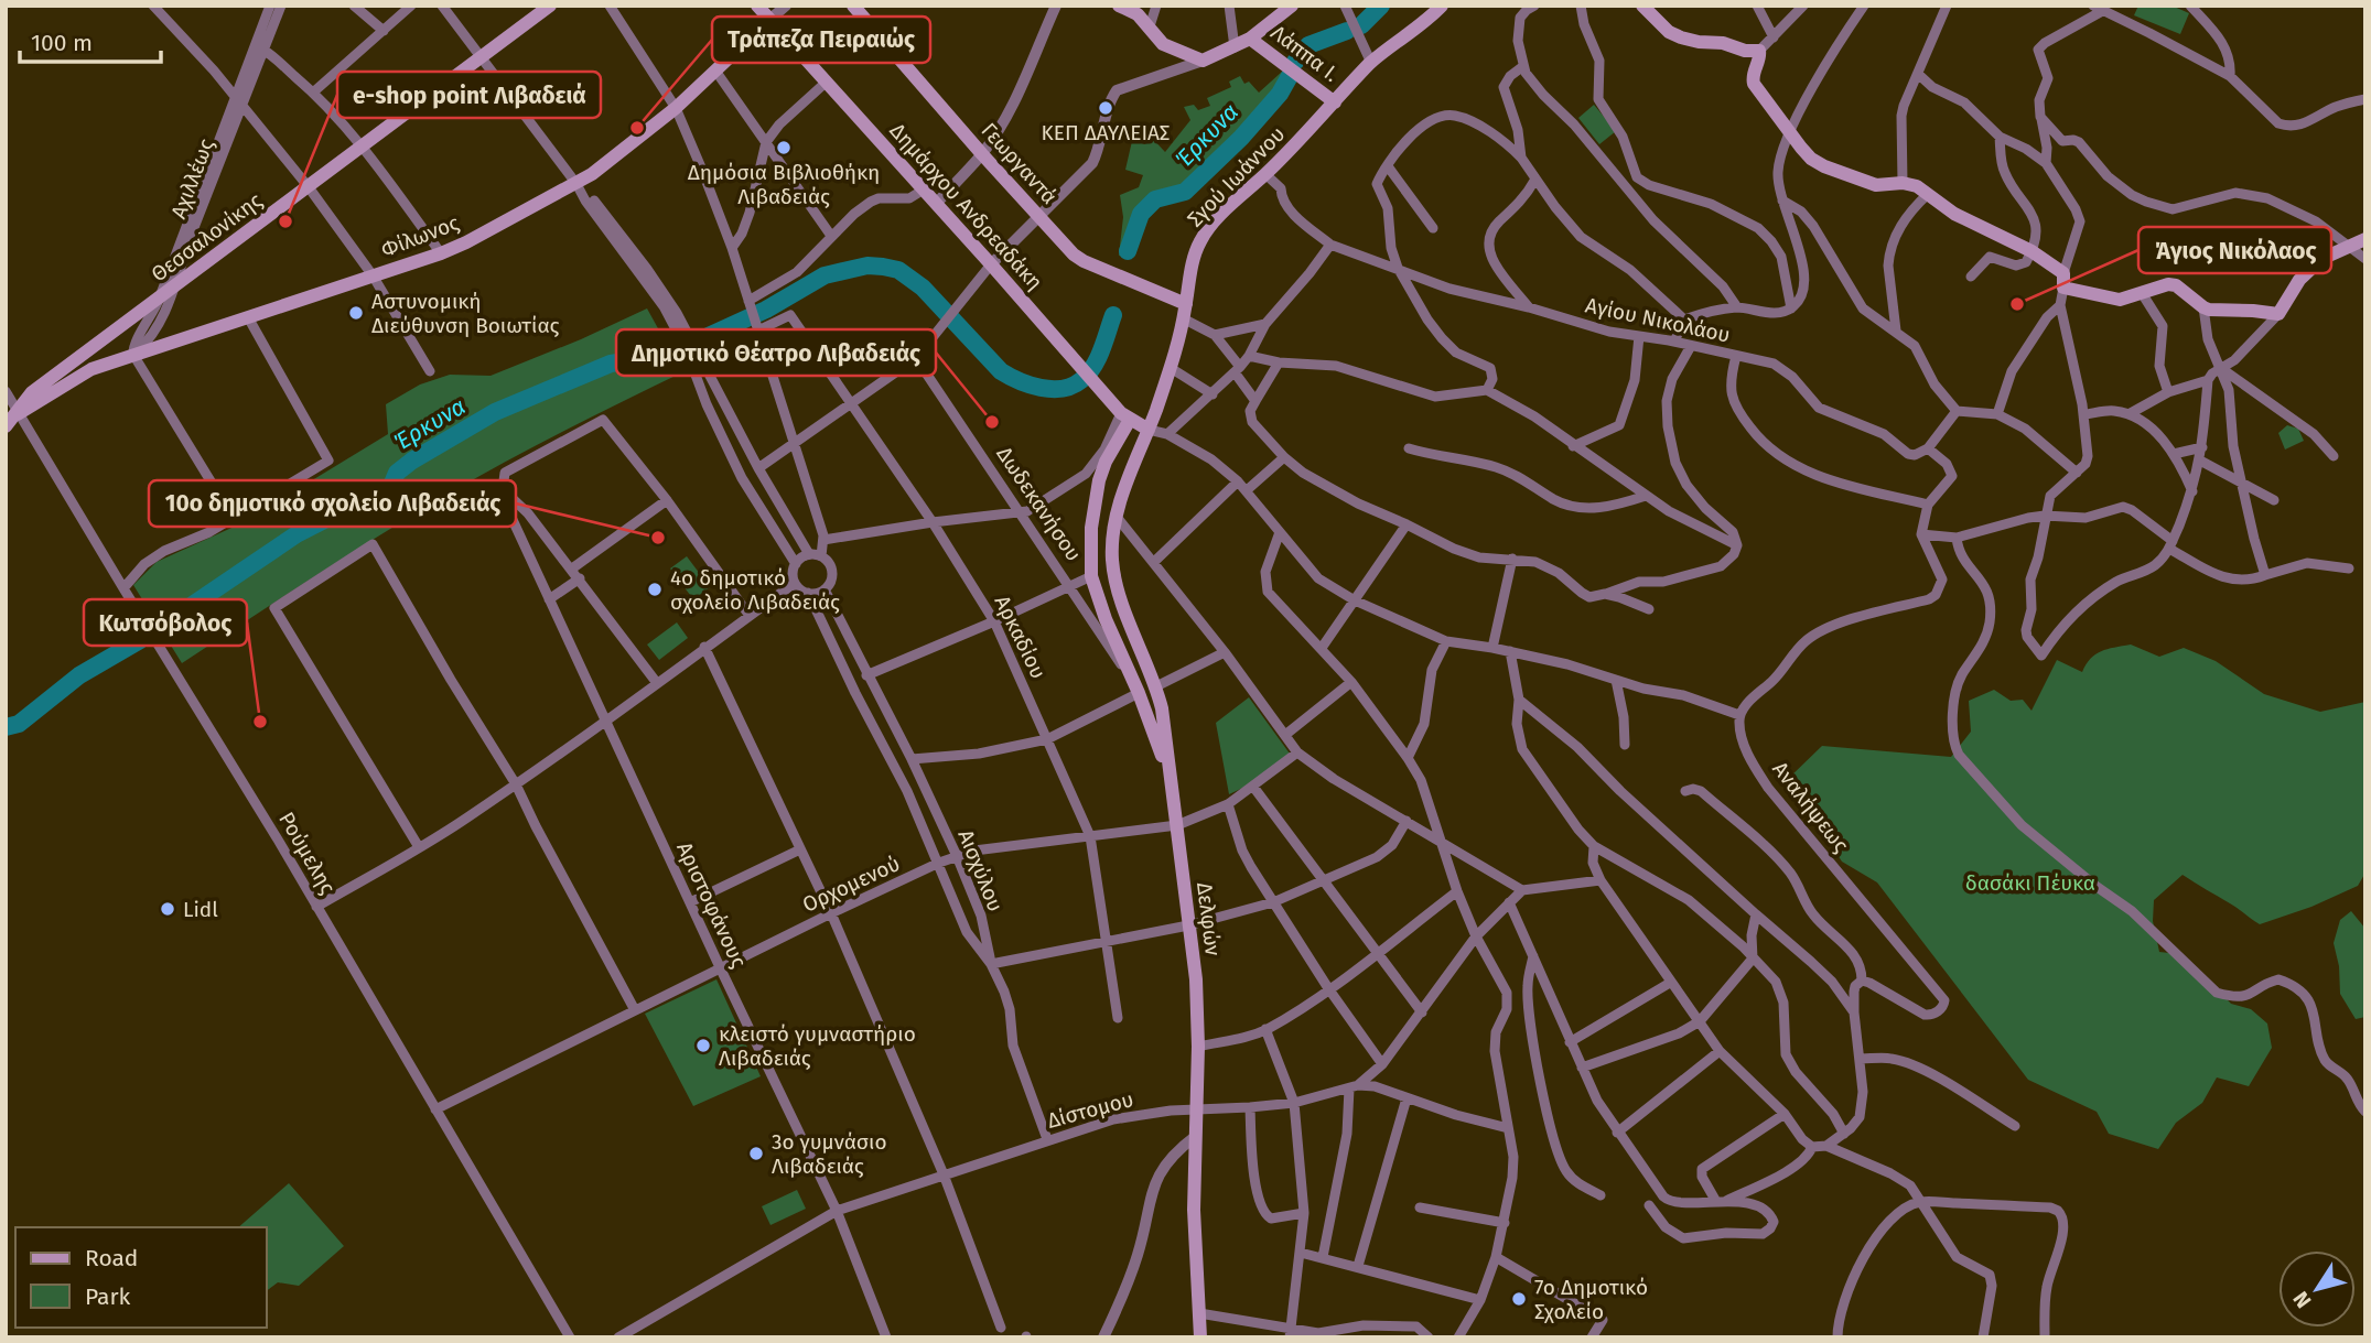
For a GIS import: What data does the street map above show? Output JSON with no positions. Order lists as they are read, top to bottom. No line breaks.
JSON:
{"streets":{"main road":["Λάππα Ι.","Γεωργαντά","Σγού Ιωάννου","Δημάρχου Ανδρεαδάκη","Φίλωνος","Θεσσαλονίκης","Δελφών"],"street":["Αχιλλέως","Αγίου Νικολάου","Δωδεκανήσου","Αρκαδίου","Αναλήψεως","Ρούμελης","Αισχύλου","Ορχομενού","Αριστοφάνους","Δίστομου"]},"crossings":[["Λάππα Ι.","Σγού Ιωάννου"],["Γεωργαντά","Σγού Ιωάννου"],["Σγού Ιωάννου","Δημάρχου Ανδρεαδάκη"],["Σγού Ιωάννου","Δελφών"],["Αχιλλέως","Φίλωνος"],["Αχιλλέως","Θεσσαλονίκης"],["Δημάρχου Ανδρεαδάκη","Φίλωνος"],["Φίλωνος","Θεσσαλονίκης"],["Φίλωνος","Ρούμελης"],["Θεσσαλονίκης","Ρούμελης"],["Αρκαδίου","Ορχομενού"],["Ρούμελης","Ορχομενού"],["Αισχύλου","Ορχομενού"],["Ορχομενού","Αριστοφάνους"],["Ορχομενού","Δελφών"],["Αριστοφάνους","Δίστομου"],["Δελφών","Δίστομου"]],"water":["Έρκυνα"],"parks":["δασάκι Πέυκα"],"places":["ΚΕΠ ΔΑΥΛΕΙΑΣ","Τράπεζα Πειραιώς","Δημόσια Βιβλιοθήκη Λιβαδειάς","e-shop point Λιβαδειά","Άγιος Νικόλαος","Αστυνομική Διεύθυνση Βοιωτίας","Δημοτικό Θέατρο Λιβαδειάς","10ο δημοτικό σχολείο Λιβαδειάς","4ο δημοτικό σχολείο Λιβαδειάς","Κωτσόβολος","Lidl","κλειστό γυμναστήριο Λιβαδειάς","3ο γυμνάσιο Λιβαδειάς","7ο Δημοτικό Σχολείο"],"legend":["Road","Park"],"scale_bar":"100 m","north":"bottom left"}
